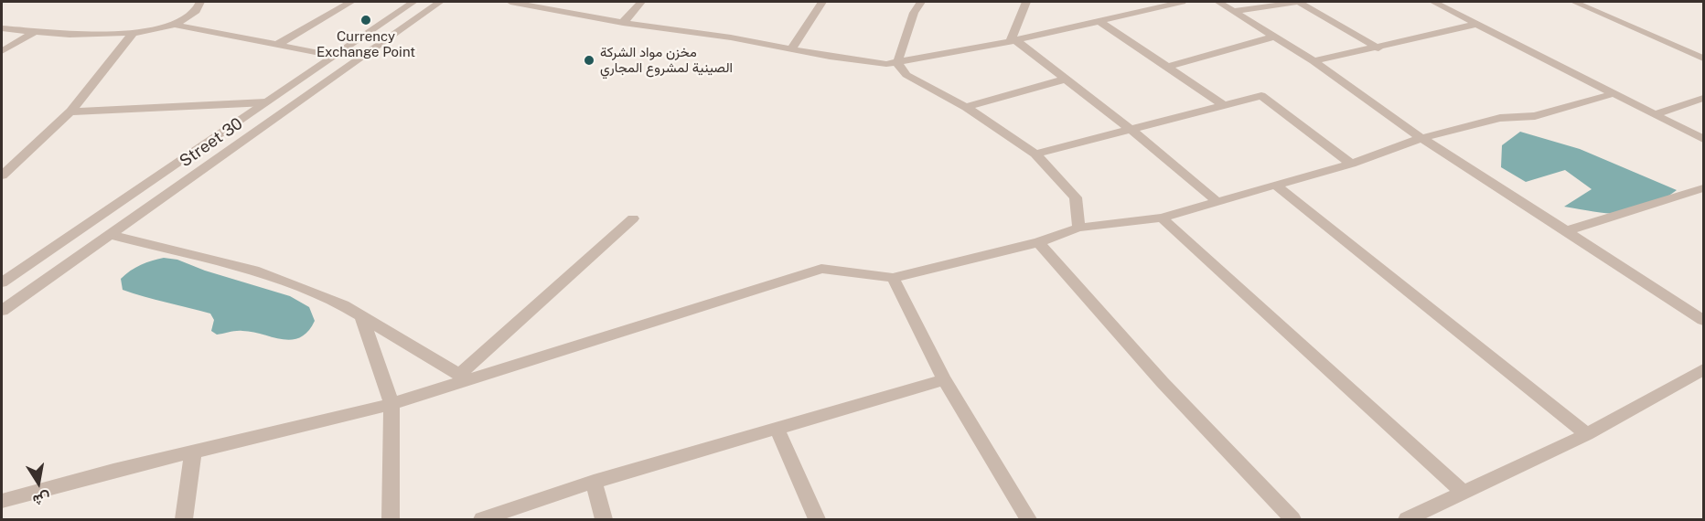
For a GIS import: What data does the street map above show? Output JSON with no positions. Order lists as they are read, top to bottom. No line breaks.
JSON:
{"streets":{"street":["Street 30"]},"places":["Currency Exchange Point","مخزن مواد الشركة الصينية لمشروع المجاري"],"north":"bottom"}
